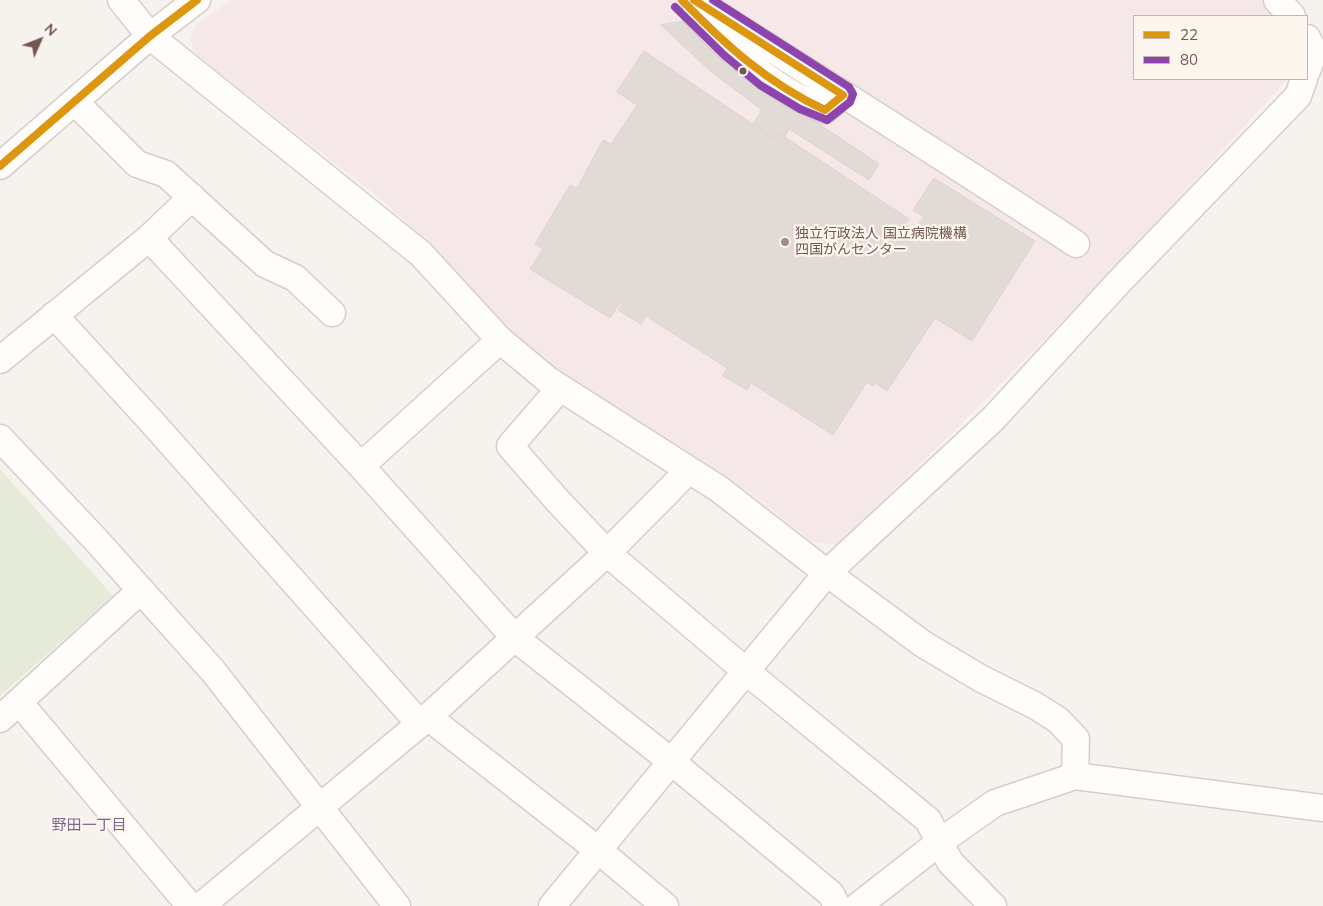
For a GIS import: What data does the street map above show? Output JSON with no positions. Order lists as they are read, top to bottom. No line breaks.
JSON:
{"districts":["野田一丁目"],"places":["独立行政法人 国立病院機構 四国がんセンター"],"lines":["transit line 22","transit line 80"],"legend":["22","80"],"north":"top right"}
